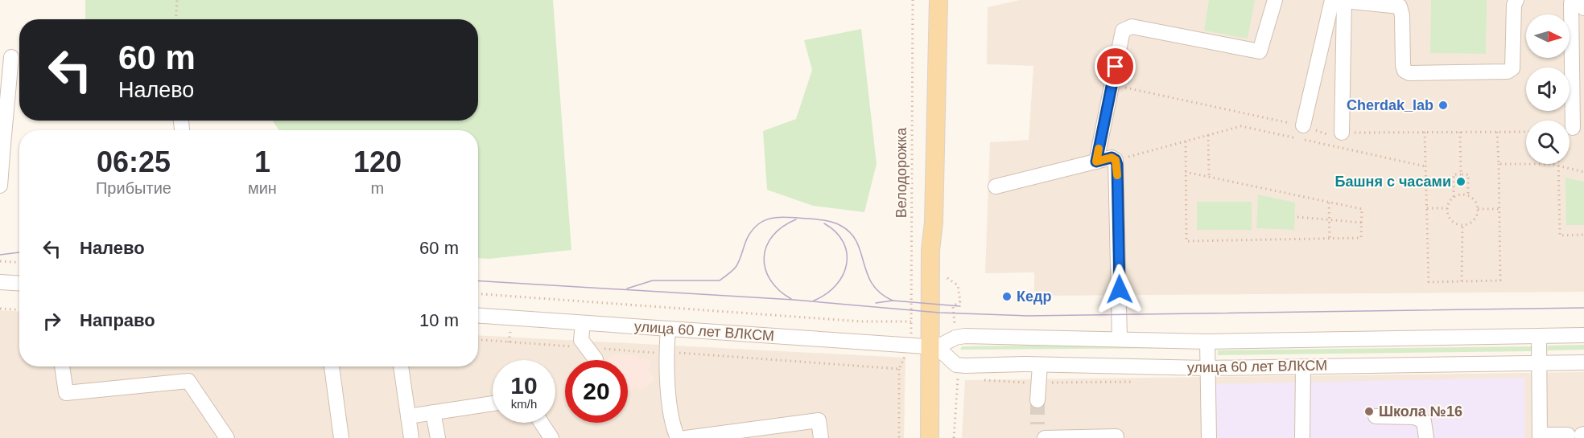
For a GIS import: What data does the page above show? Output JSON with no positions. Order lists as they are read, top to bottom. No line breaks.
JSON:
{"streets":{"street":["улица 60 лет ВЛКСМ"],"path":["Велодорожка"]},"crossings":[["Велодорожка","улица 60 лет ВЛКСМ"]],"places":["Cherdak_lab","Башня с часами","Кедр","Школа №16"],"north":"right","page":{"turn":["60 m","Налево"],"eta":["06:25","Прибытие","1","мин","120","m"],"list":[{"name":"Налево","value":"60 m"},{"name":"Направо","value":"10 m"}],"speed":"10 km/h","limit":"20"}}
